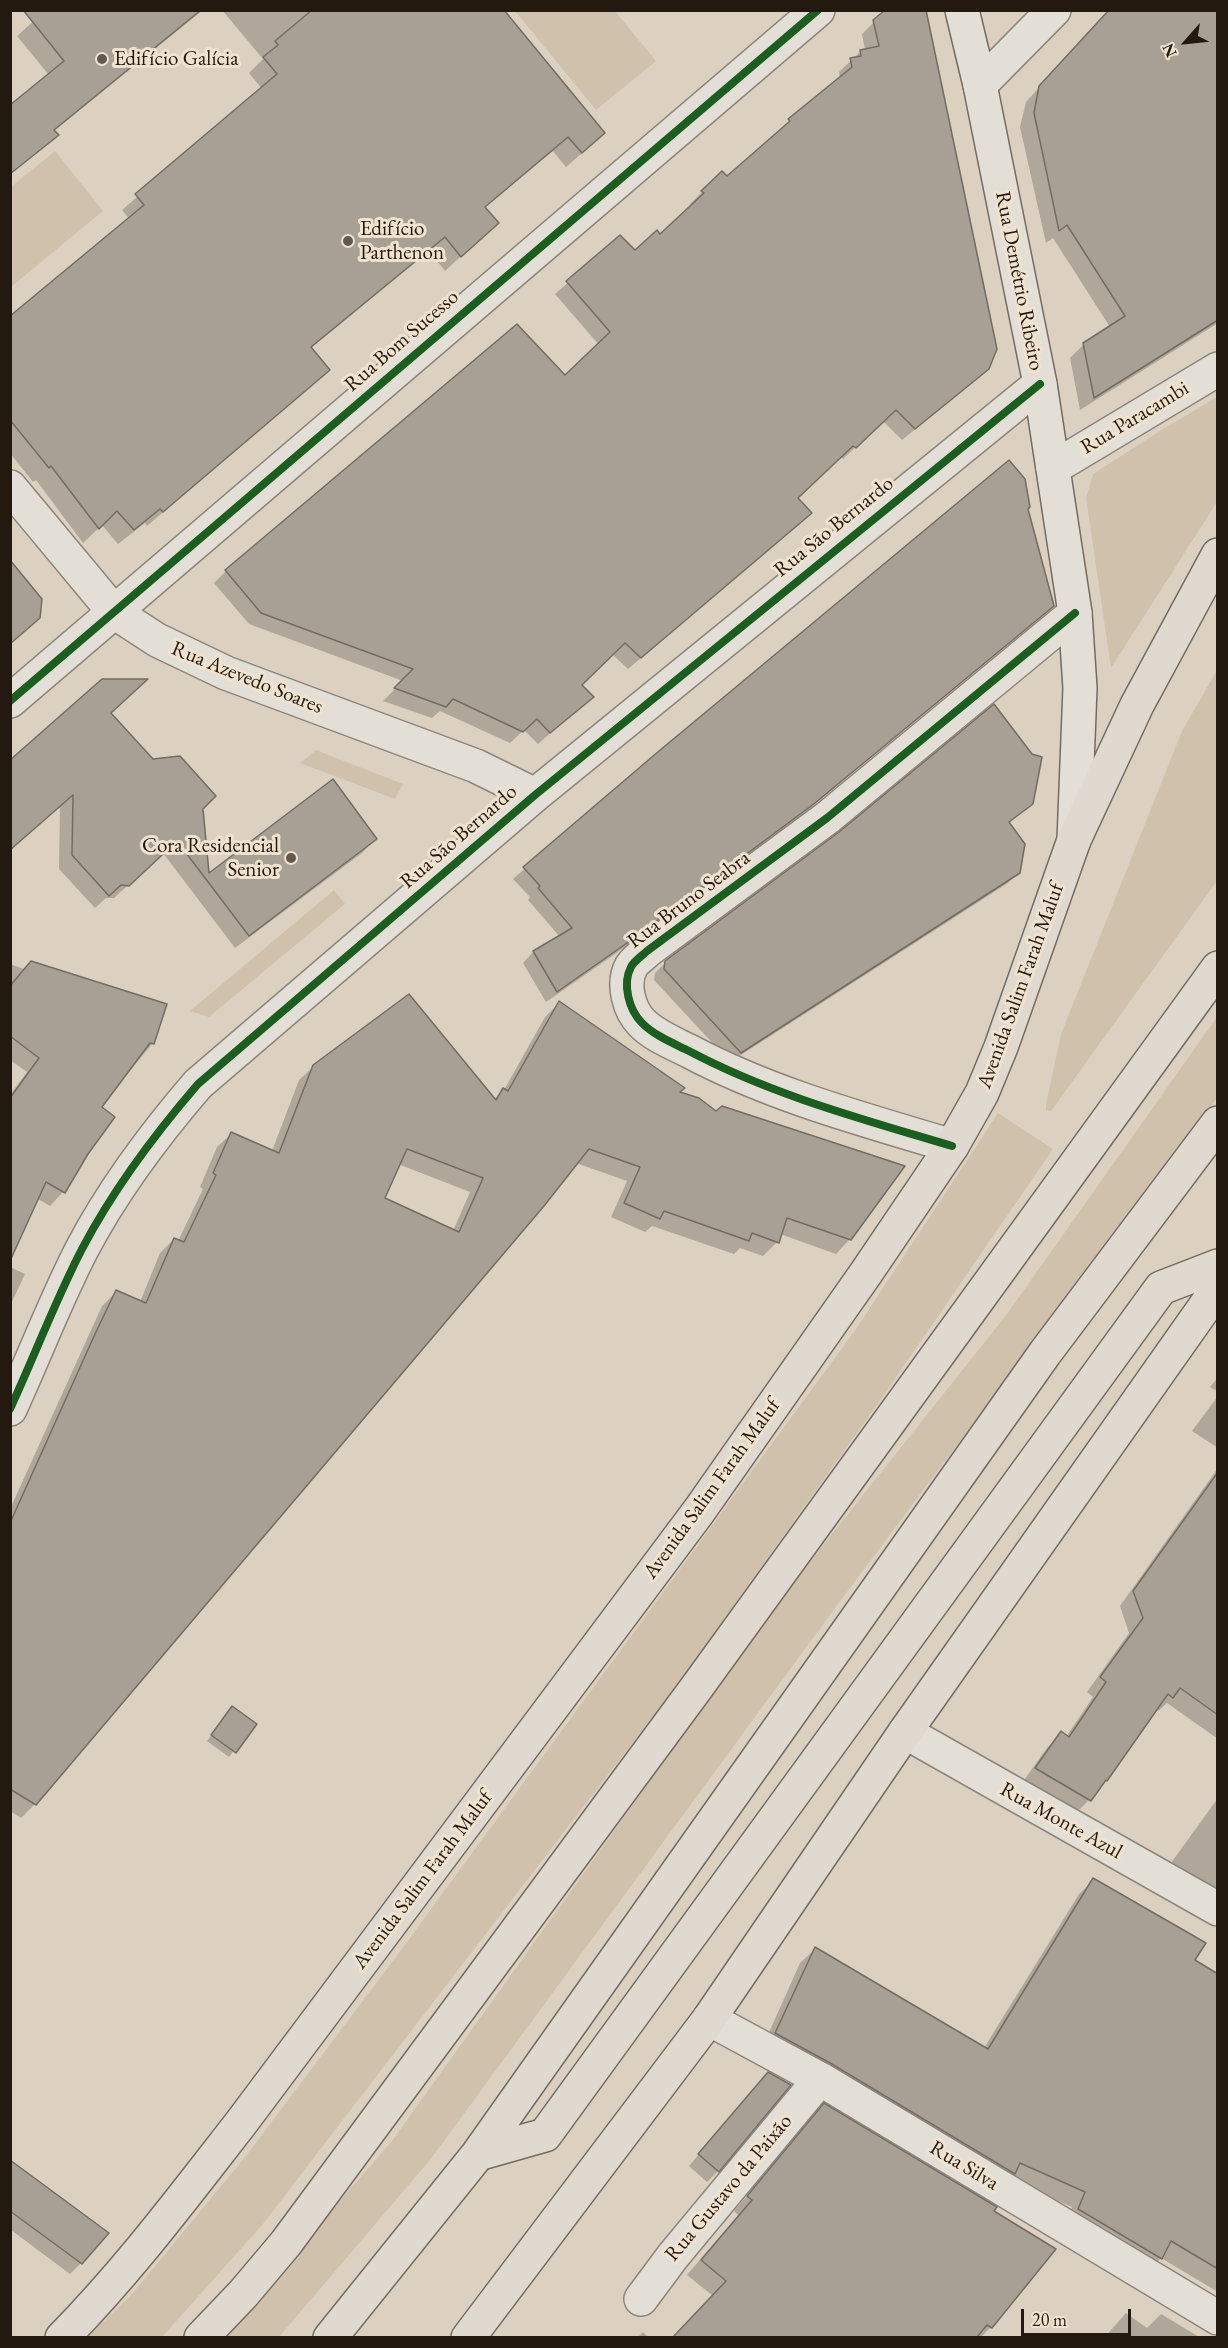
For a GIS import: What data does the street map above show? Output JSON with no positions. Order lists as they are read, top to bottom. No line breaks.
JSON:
{"streets":{"highway":["Avenida Salim Farah Maluf"],"street":["Rua Demétrio Ribeiro","Rua Bom Sucesso","Rua Paracambi","Rua São Bernardo","Rua Azevedo Soares","Rua Bruno Seabra","Rua Monte Azul","Rua Silva","Rua Gustavo da Paixão"]},"crossings":[["Rua Demétrio Ribeiro","Rua Paracambi"],["Rua Demétrio Ribeiro","Rua São Bernardo"],["Rua Demétrio Ribeiro","Rua Bruno Seabra"],["Rua Demétrio Ribeiro","Avenida Salim Farah Maluf"],["Rua Bom Sucesso","Rua Azevedo Soares"],["Rua São Bernardo","Rua Azevedo Soares"],["Rua Bruno Seabra","Avenida Salim Farah Maluf"],["Rua Silva","Rua Gustavo da Paixão"]],"places":["Edifício Galícia","Edifício Parthenon","Cora Residencial Senior"],"scale_bar":"20 m","north":"bottom left"}
